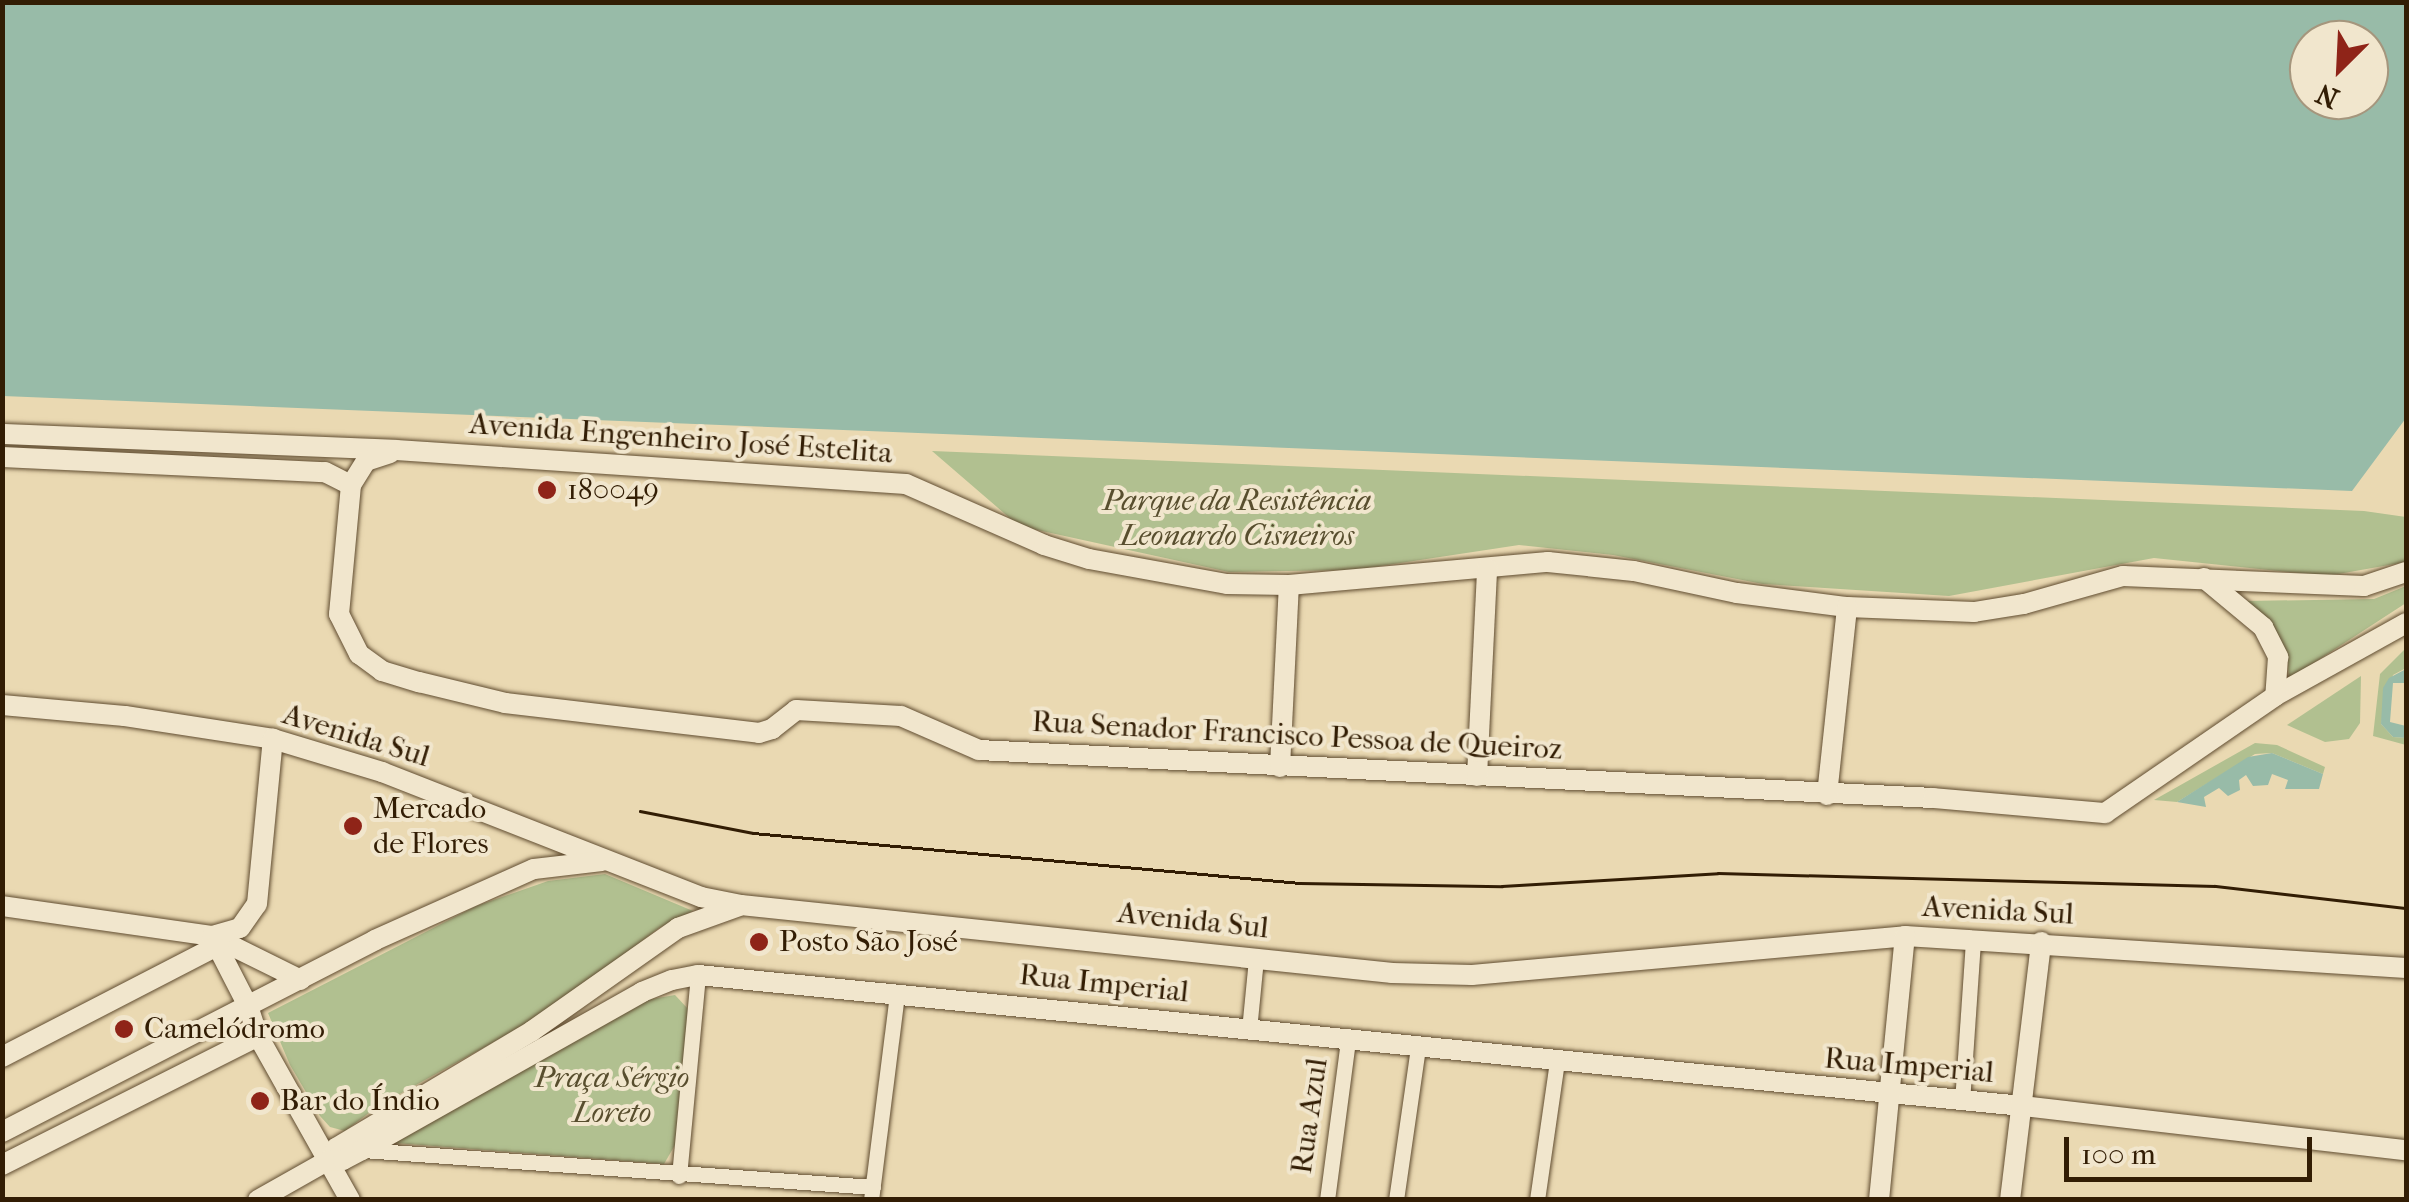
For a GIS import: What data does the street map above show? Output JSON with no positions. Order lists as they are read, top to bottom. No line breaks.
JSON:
{"streets":{"main road":["Avenida Engenheiro José Estelita","Avenida Sul","Rua Senador Francisco Pessoa de Queiroz","Rua Imperial"],"street":["Rua Azul"]},"crossings":[["Avenida Sul","Rua Imperial"],["Rua Imperial","Rua Azul"]],"parks":["Parque da Resistência Leonardo Cisneiros","Praça Sérgio Loreto"],"places":["180049","Mercado de Flores","Posto São José","Camelódromo","Bar do Índio"],"scale_bar":"100 m","north":"bottom left"}
